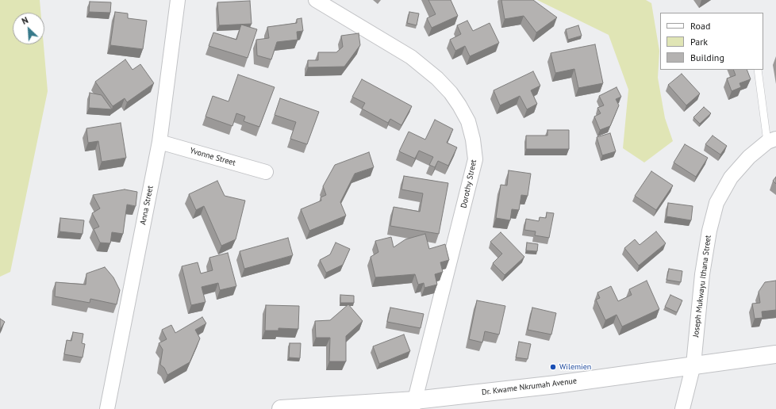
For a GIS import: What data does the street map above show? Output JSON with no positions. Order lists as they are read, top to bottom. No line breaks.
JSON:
{"streets":{"street":["Yvonne Street","Dorothy Street","Anna Street","Joseph Mukwayu Ithana Street","Dr. Kwame Nkrumah Avenue"]},"crossings":[["Yvonne Street","Anna Street"],["Dorothy Street","Dr. Kwame Nkrumah Avenue"],["Joseph Mukwayu Ithana Street","Dr. Kwame Nkrumah Avenue"]],"places":["Wilemien"],"legend":["Road","Park","Building"],"north":"top left"}
